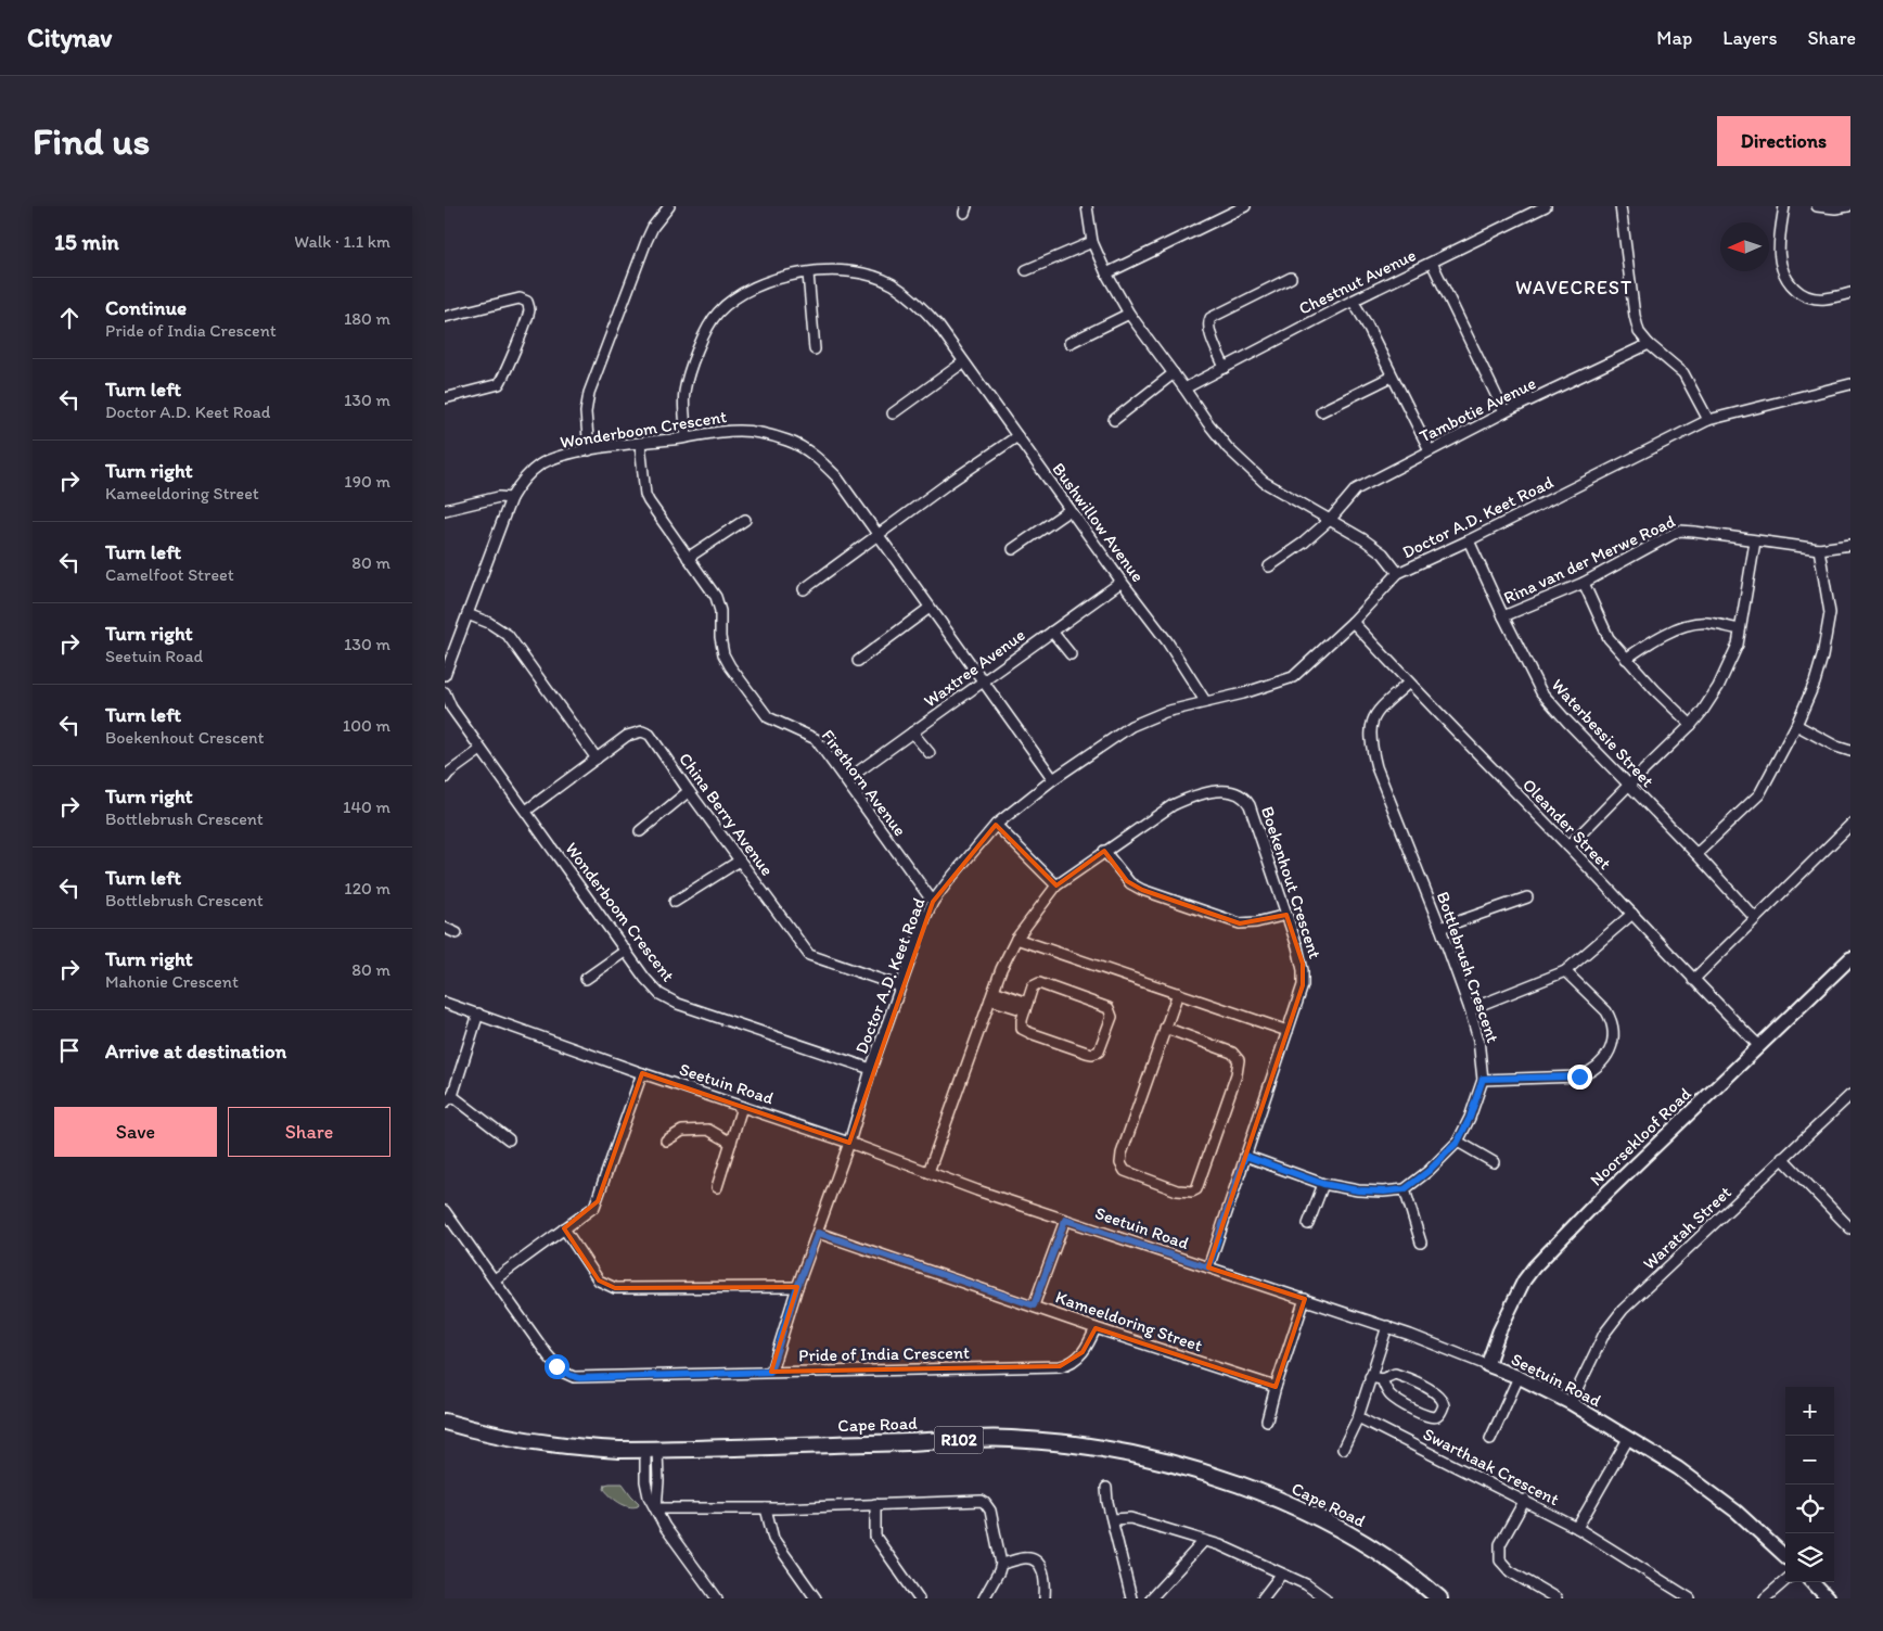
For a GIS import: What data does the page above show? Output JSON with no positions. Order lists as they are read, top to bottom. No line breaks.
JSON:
{"streets":{"main road":["Cape Road","R102"],"street":["Chestnut Avenue","Tambotie Avenue","Wonderboom Crescent","Doctor A.D. Keet Road","Bushwillow Avenue","Rina van der Merwe Road","Waxtree Avenue","Waterbessie Street","Firethorn Avenue","China Berry Avenue","Oleander Street","Boekenhout Crescent","Bottlebrush Crescent","Seetuin Road","Noorsekloof Road","Waratah Street","Kameeldoring Street","Pride of India Crescent","Swarthaak Crescent"]},"crossings":[["Wonderboom Crescent","Doctor A.D. Keet Road"],["Wonderboom Crescent","Bushwillow Avenue"],["Wonderboom Crescent","Waxtree Avenue"],["Wonderboom Crescent","Firethorn Avenue"],["Wonderboom Crescent","China Berry Avenue"],["Doctor A.D. Keet Road","Bushwillow Avenue"],["Doctor A.D. Keet Road","Waterbessie Street"],["Doctor A.D. Keet Road","Firethorn Avenue"],["Doctor A.D. Keet Road","China Berry Avenue"],["Doctor A.D. Keet Road","Oleander Street"],["Doctor A.D. Keet Road","Seetuin Road"],["Doctor A.D. Keet Road","Kameeldoring Street"],["Doctor A.D. Keet Road","Pride of India Crescent"],["Bushwillow Avenue","Waxtree Avenue"],["Rina van der Merwe Road","Waterbessie Street"],["Waxtree Avenue","Firethorn Avenue"],["Oleander Street","Bottlebrush Crescent"],["Oleander Street","Noorsekloof Road"],["Boekenhout Crescent","Seetuin Road"],["Seetuin Road","Noorsekloof Road"],["Seetuin Road","Waratah Street"],["Kameeldoring Street","Pride of India Crescent"]],"districts":["WAVECREST"],"north":"left","page":{"header":"Citynav","nav":["Map","Layers","Share"],"buttons":["Directions",["Save","Share"]],"title":"Find us","heading":["15 min","Walk · 1.1 km"],"list":[["Continue","Pride of India Crescent","180 m"],["Turn left","Doctor A.D. Keet Road","130 m"],["Turn right","Kameeldoring Street","190 m"],["Turn left","Camelfoot Street","80 m"],["Turn right","Seetuin Road","130 m"],["Turn left","Boekenhout Crescent","100 m"],["Turn right","Bottlebrush Crescent","140 m"],["Turn left","Bottlebrush Crescent","120 m"],["Turn right","Mahonie Crescent","80 m"],"Arrive at destination"],"map_buttons":["+","−"]}}
